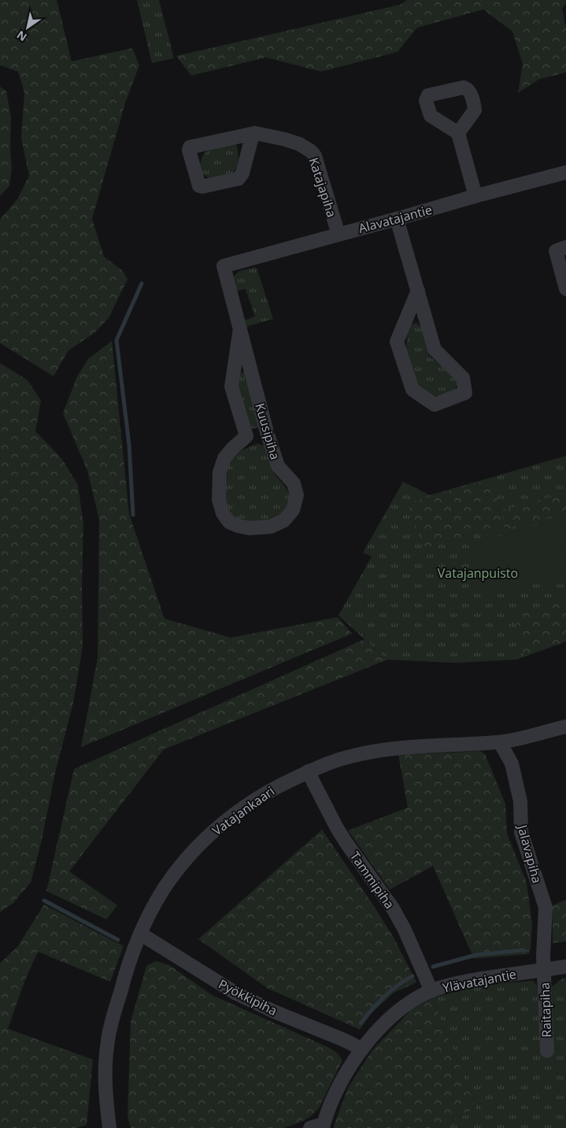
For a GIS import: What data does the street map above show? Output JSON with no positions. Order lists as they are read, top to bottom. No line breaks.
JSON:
{"streets":{"street":["Katajapiha","Alavatajantie","Kuusipiha","Vatajankaari","Jalavapiha","Tammipiha","Ylävatajantie","Pyökkipiha","Raitapiha"]},"crossings":[["Katajapiha","Alavatajantie"],["Alavatajantie","Kuusipiha"],["Vatajankaari","Jalavapiha"],["Vatajankaari","Tammipiha"],["Vatajankaari","Pyökkipiha"],["Jalavapiha","Ylävatajantie"],["Jalavapiha","Raitapiha"],["Tammipiha","Ylävatajantie"],["Ylävatajantie","Pyökkipiha"],["Ylävatajantie","Raitapiha"]],"parks":["Vatajanpuisto"],"north":"bottom left"}
